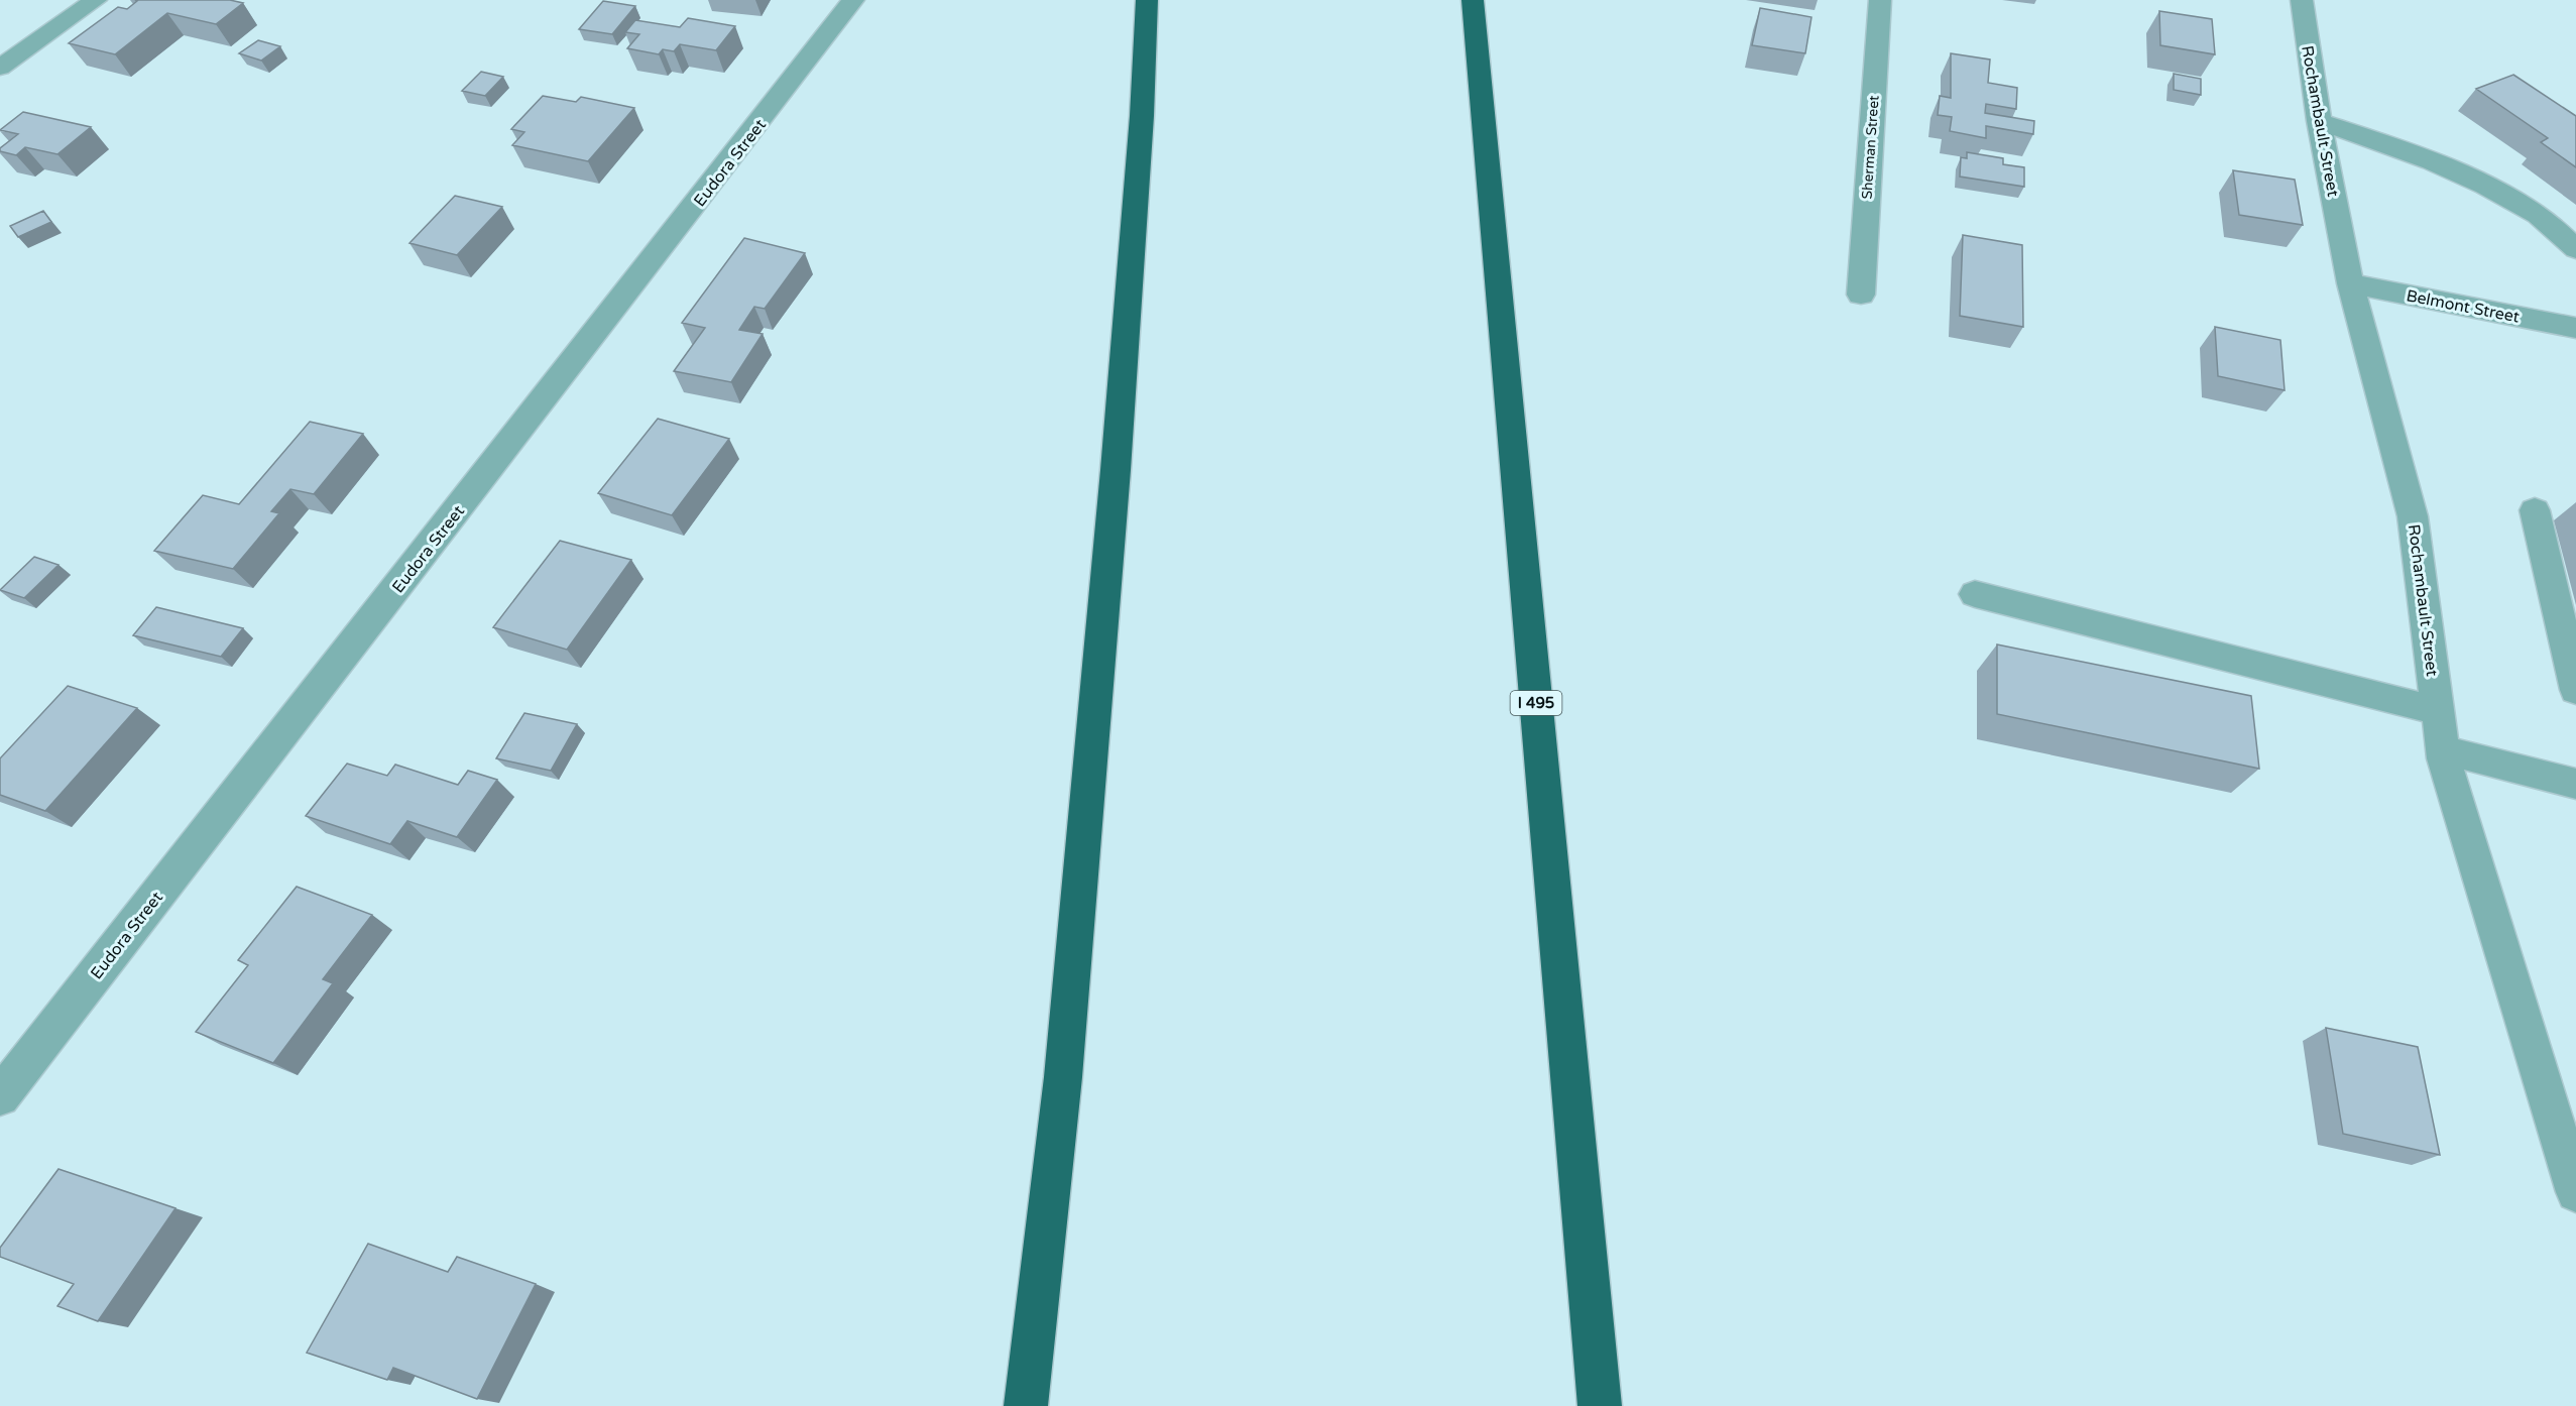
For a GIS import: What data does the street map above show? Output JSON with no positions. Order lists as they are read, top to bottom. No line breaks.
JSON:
{"streets":{"highway":["I 495"],"street":["Rochambault Street","Sherman Street","Eudora Street","Belmont Street"]},"crossings":[["Rochambault Street","Belmont Street"]]}
